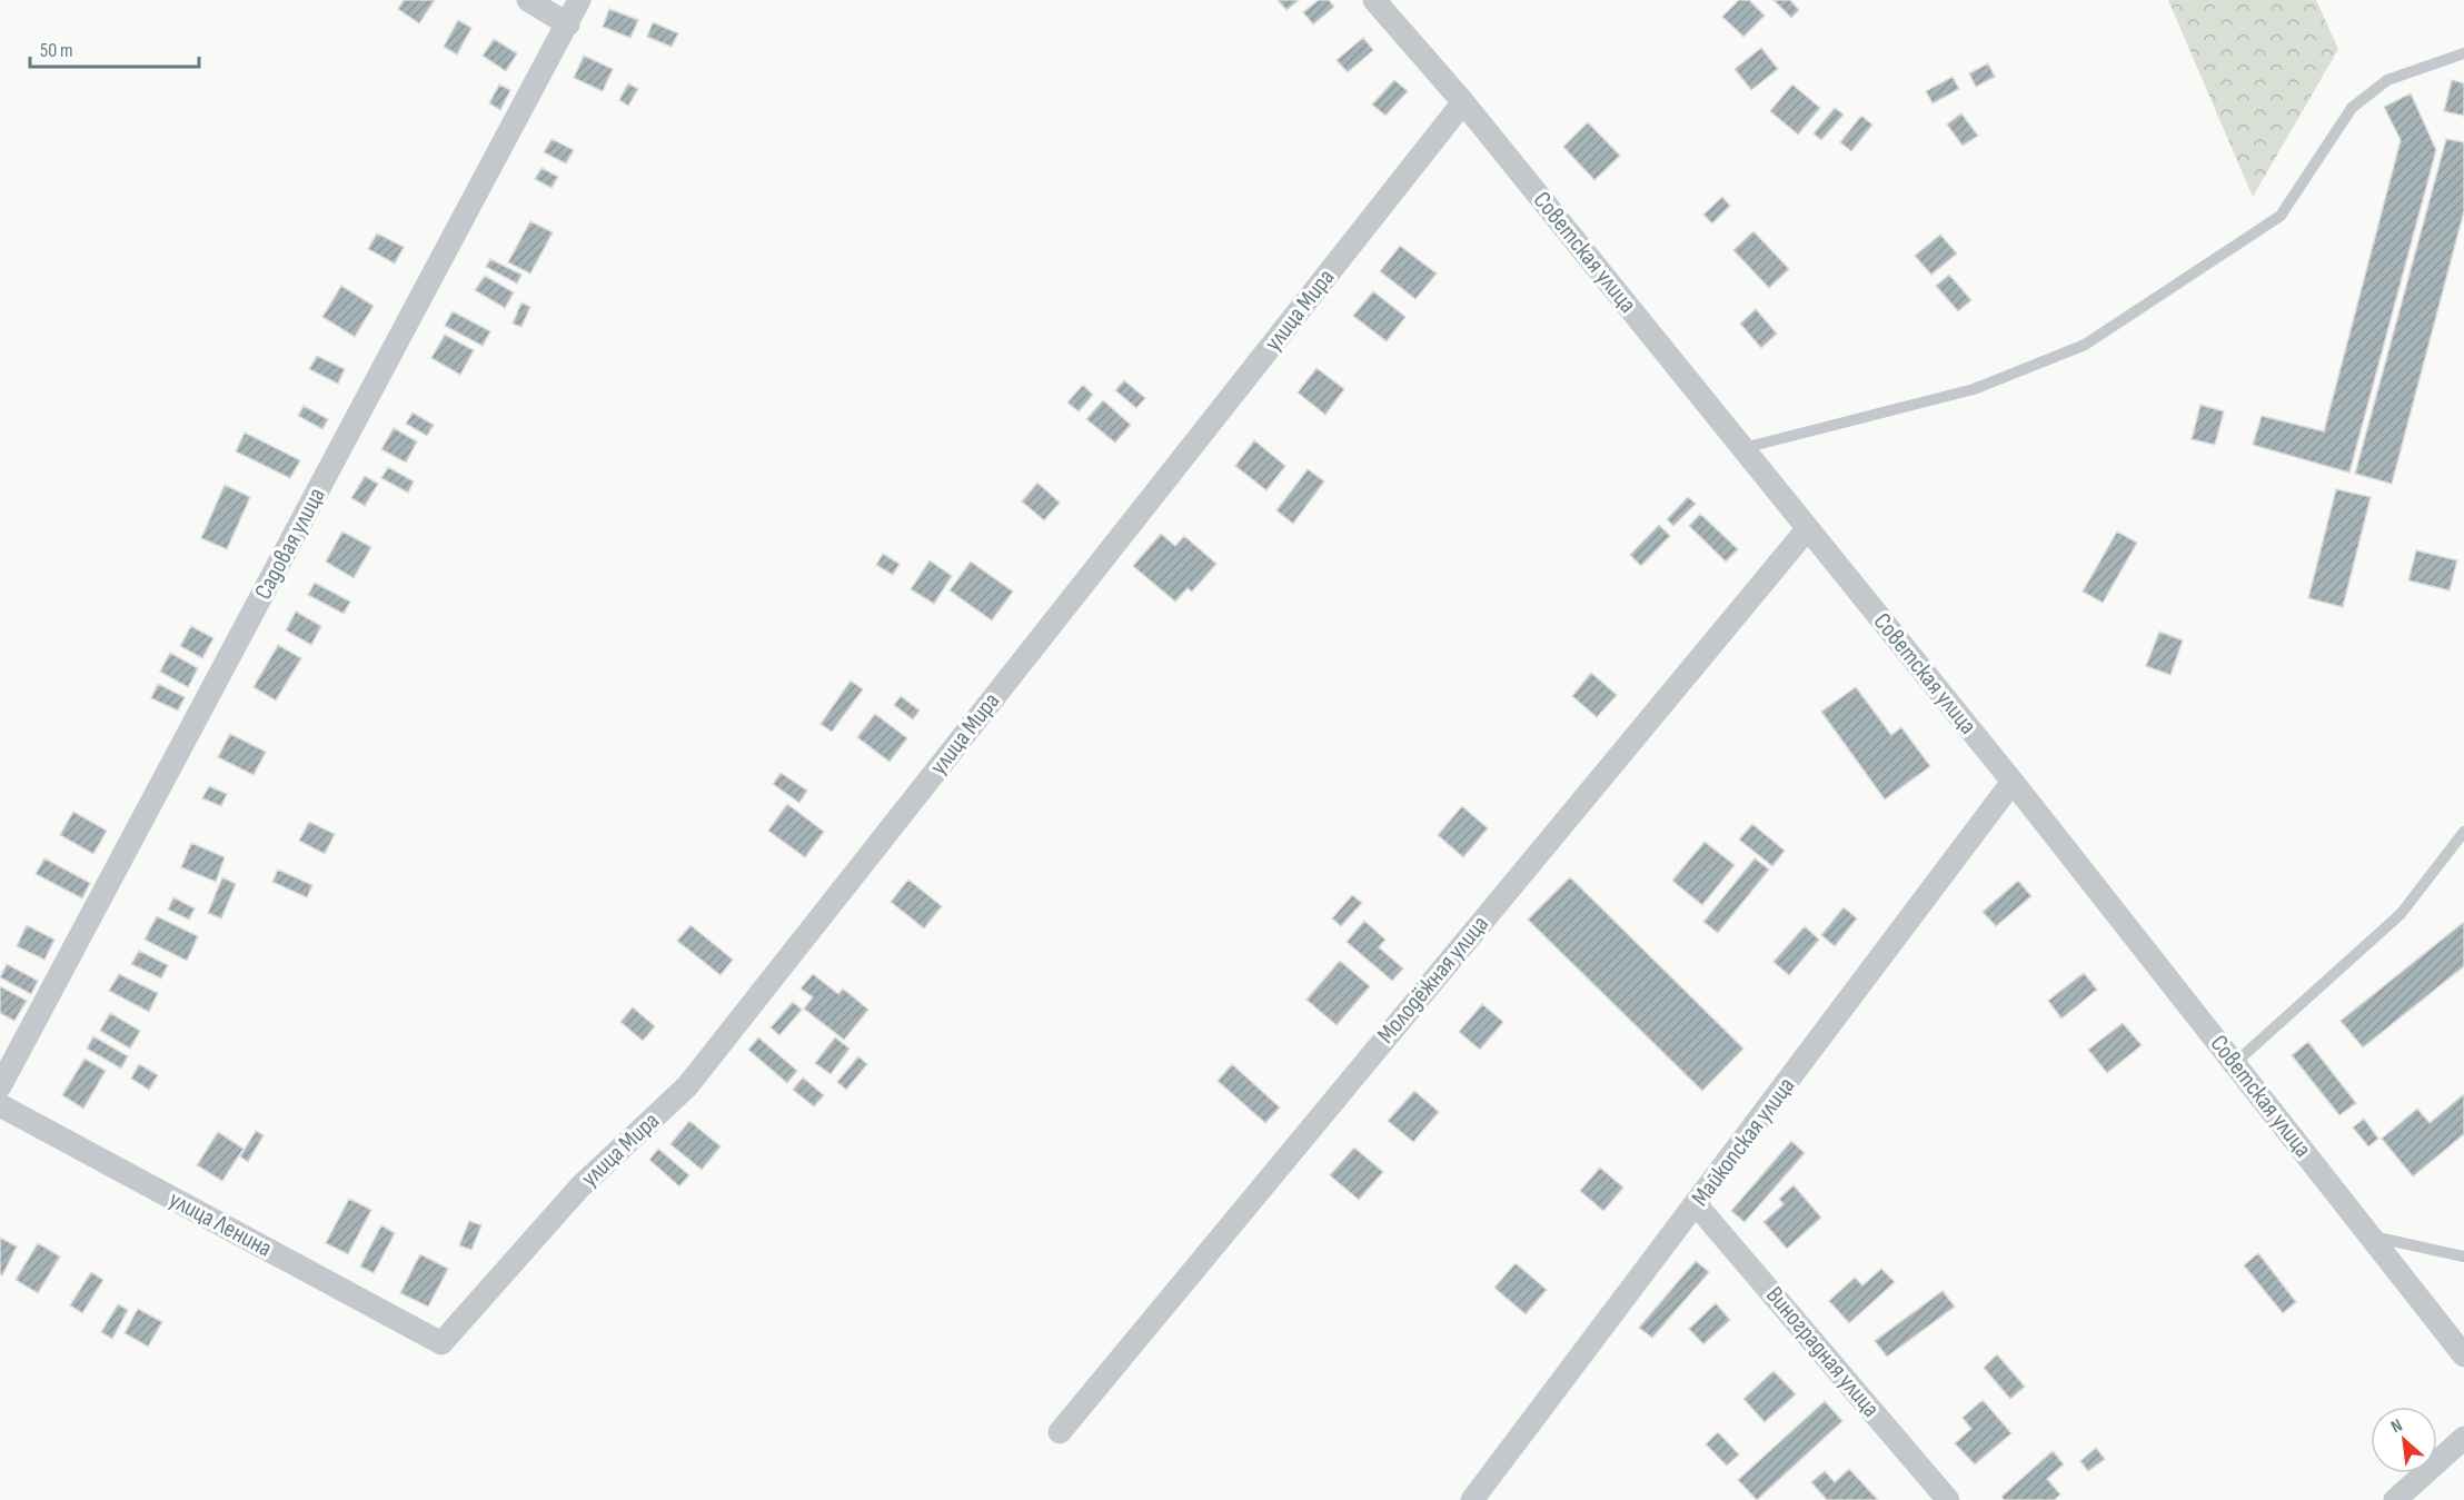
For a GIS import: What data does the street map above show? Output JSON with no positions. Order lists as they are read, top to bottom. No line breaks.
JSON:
{"streets":{"street":["Советская улица","улица Мира","Садовая улица","Молодёжная улица","Майкопская улица","улица Ленина","Виноградная улица"]},"crossings":[["Советская улица","улица Мира"],["Советская улица","Молодёжная улица"],["Советская улица","Майкопская улица"],["улица Мира","улица Ленина"],["Майкопская улица","Виноградная улица"]],"scale_bar":"50 m","north":"top left"}
